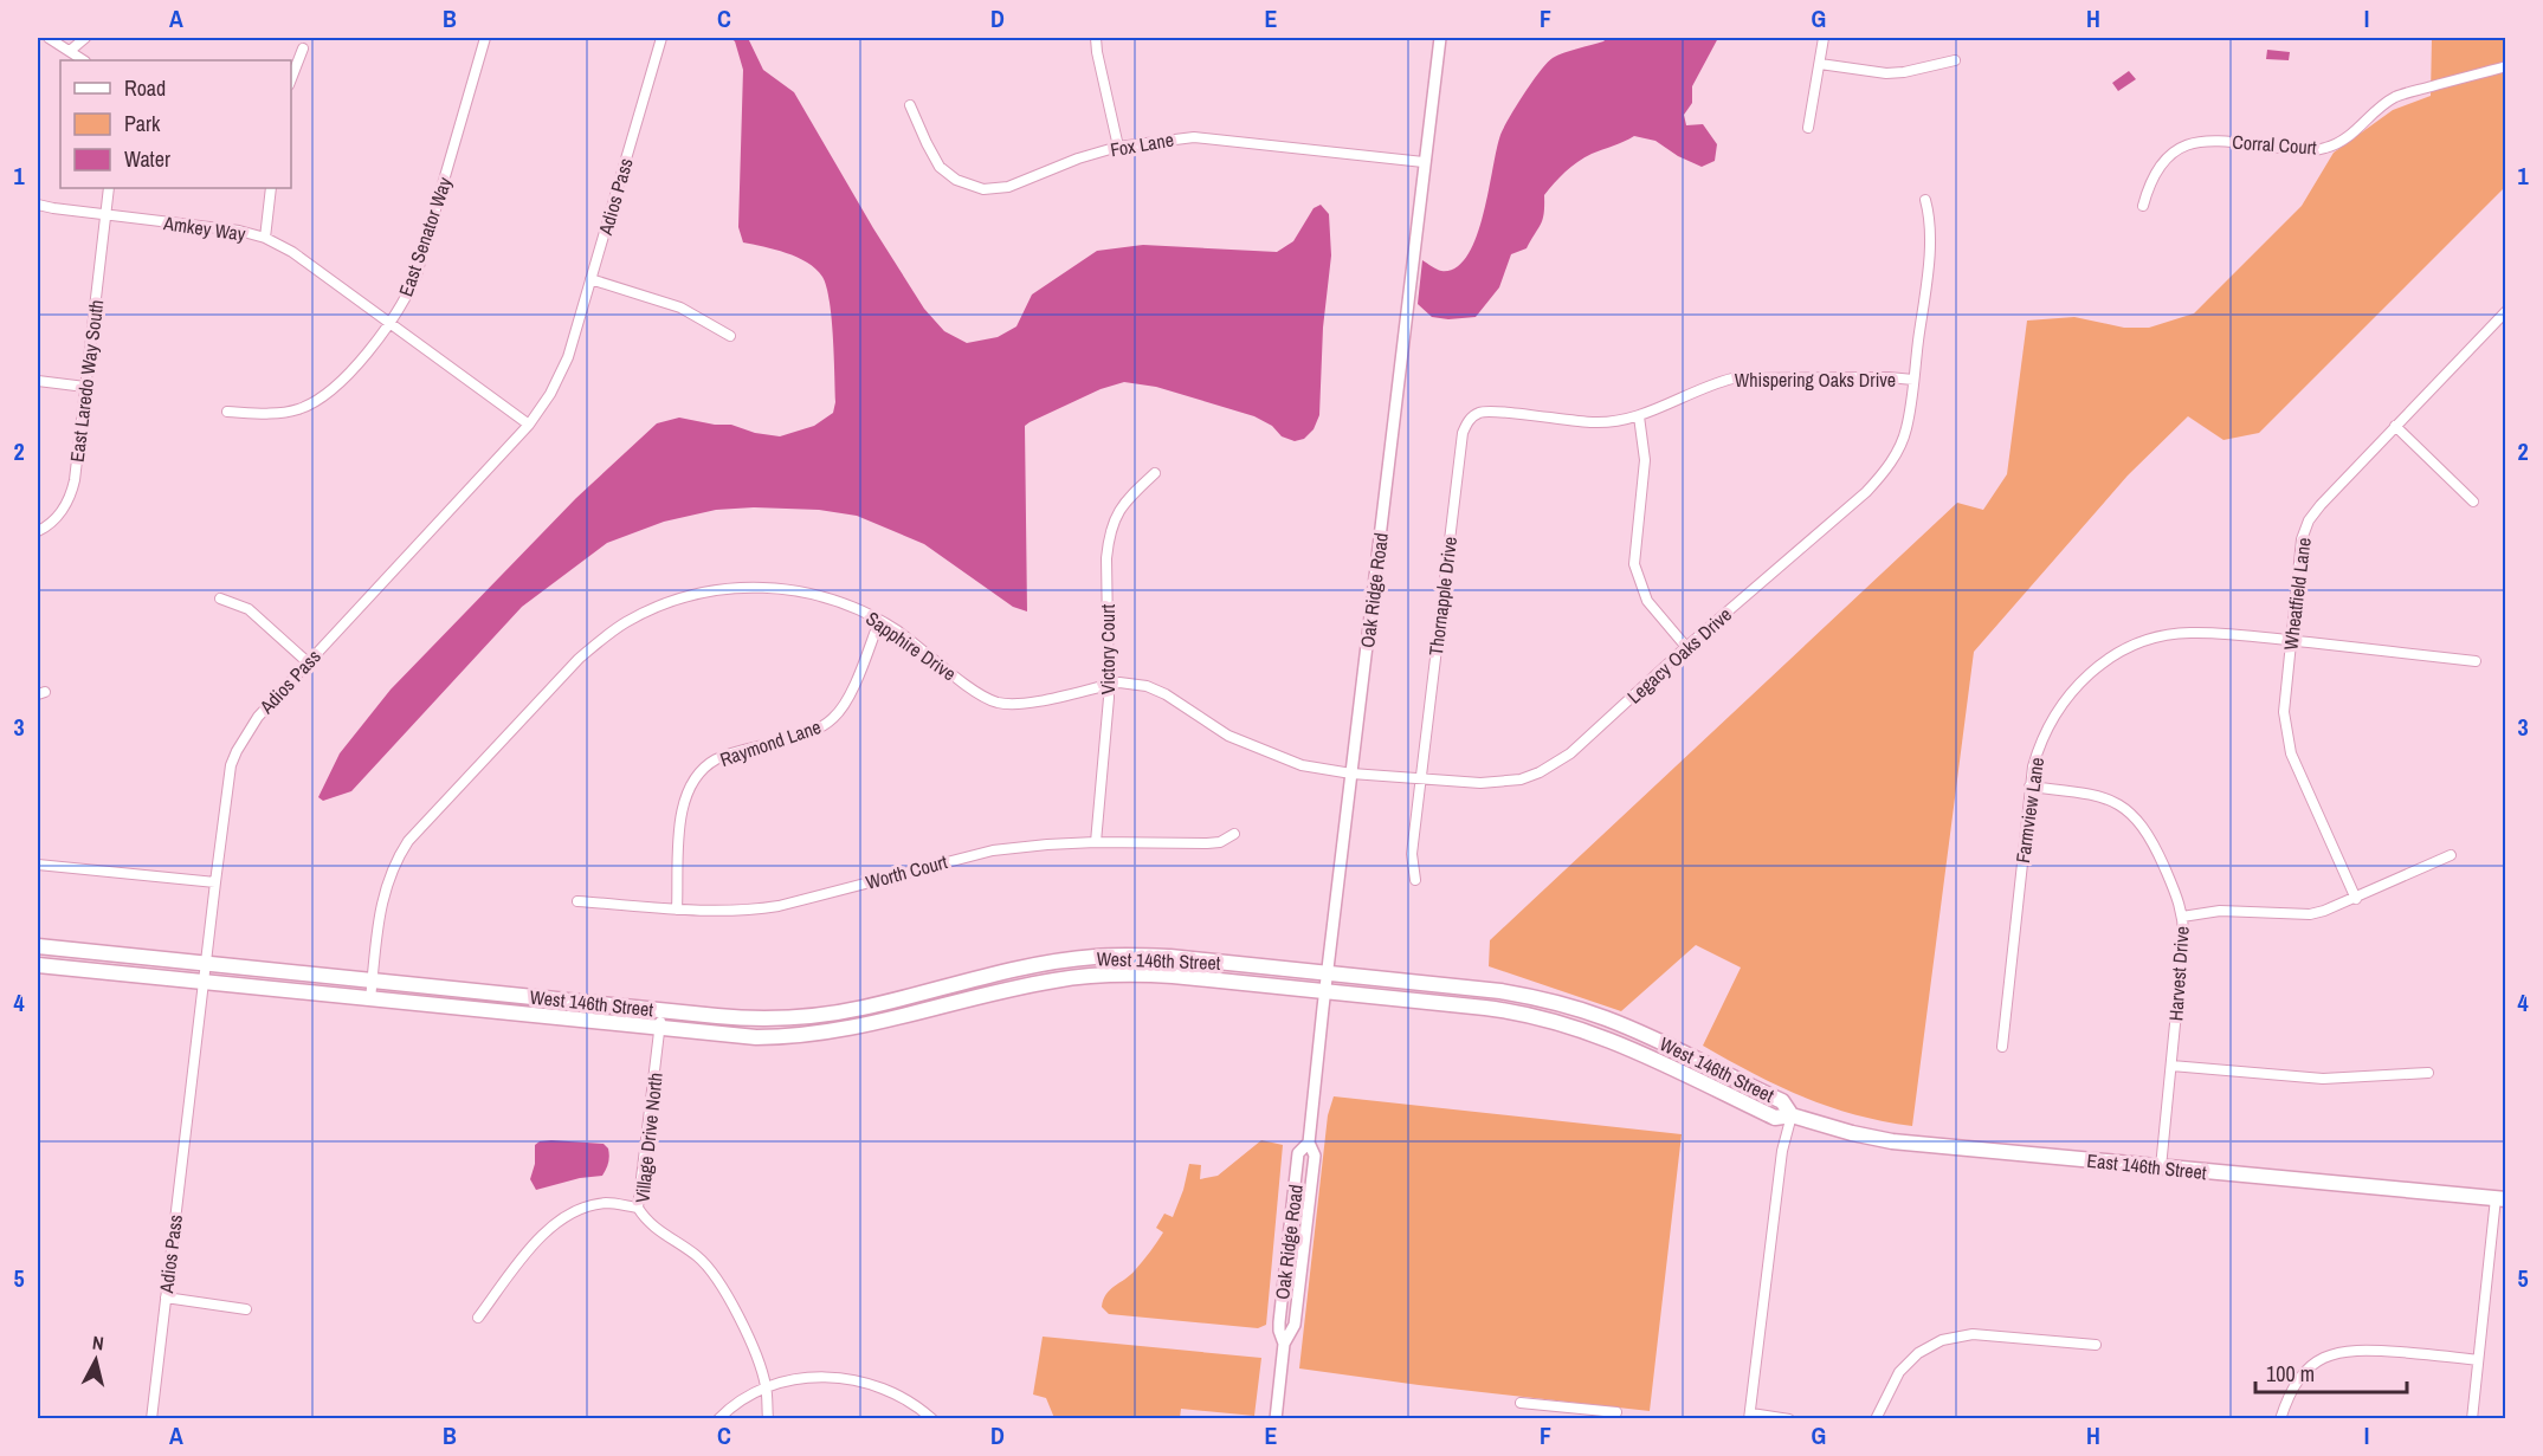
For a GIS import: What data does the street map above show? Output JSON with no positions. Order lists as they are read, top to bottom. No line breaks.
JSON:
{"streets":{"main road":["West 146th Street","East 146th Street"],"street":["Fox Lane","Corral Court","Adios Pass","Amkey Way","East Senator Way","Whispering Oaks Drive","East Laredo Way South","Oak Ridge Road","Wheatfield Lane","Thornapple Drive","Sapphire Drive","Victory Court","Legacy Oaks Drive","Raymond Lane","Farmview Lane","Worth Court","Harvest Drive","Village Drive North"]},"crossings":[["Fox Lane","Oak Ridge Road"],["Adios Pass","Amkey Way"],["Adios Pass","West 146th Street"],["Amkey Way","East Senator Way"],["Amkey Way","East Laredo Way South"],["Whispering Oaks Drive","Thornapple Drive"],["Whispering Oaks Drive","Legacy Oaks Drive"],["Oak Ridge Road","Sapphire Drive"],["Oak Ridge Road","Legacy Oaks Drive"],["Oak Ridge Road","West 146th Street"],["Wheatfield Lane","Farmview Lane"],["Thornapple Drive","Legacy Oaks Drive"],["Sapphire Drive","Victory Court"],["Sapphire Drive","Legacy Oaks Drive"],["Sapphire Drive","Raymond Lane"],["Sapphire Drive","West 146th Street"],["Victory Court","Worth Court"],["Raymond Lane","Worth Court"],["Farmview Lane","Harvest Drive"],["West 146th Street","Village Drive North"],["West 146th Street","East 146th Street"],["Harvest Drive","East 146th Street"]],"legend":["Road","Park","Water"],"scale_bar":"100 m","north":"top","grid":{"columns":["A","B","C","D","E","F","G","H","I"],"rows":["1","2","3","4","5"]}}
